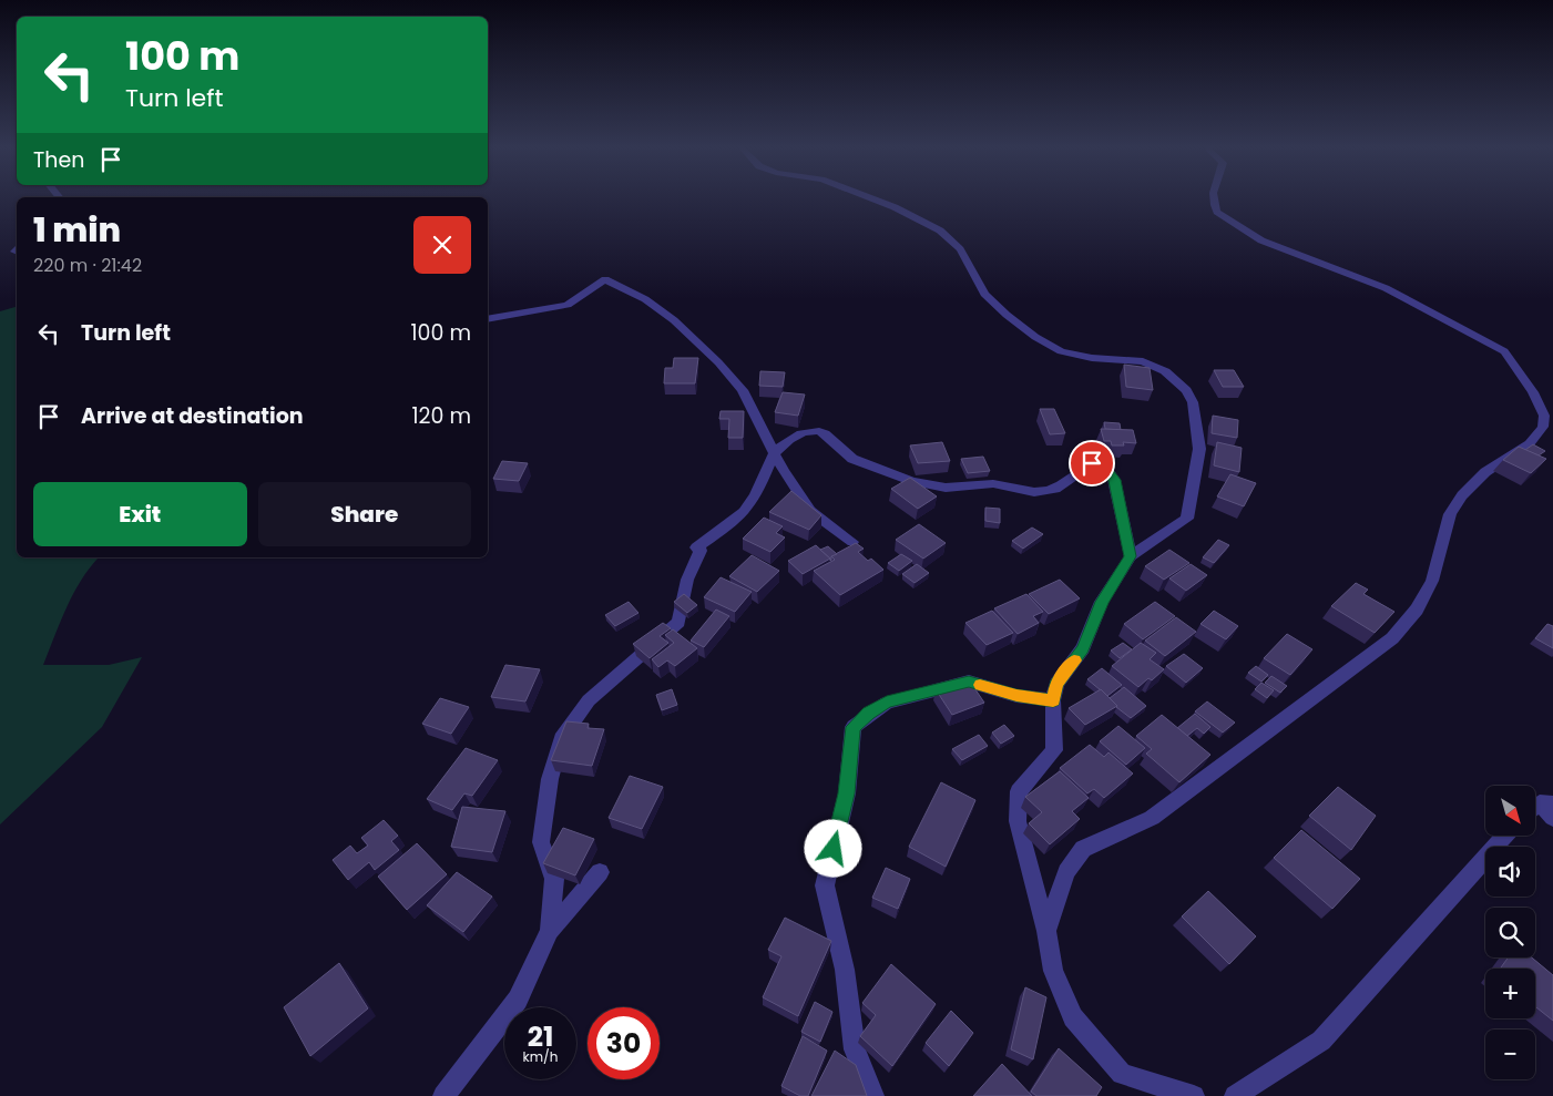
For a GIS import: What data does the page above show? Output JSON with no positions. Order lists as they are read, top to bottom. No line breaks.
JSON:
{"north":"bottom right","page":{"turn":["100 m","Turn left"],"then":"Then","heading":["1 min","220 m · 21:42"],"list":[{"name":"Turn left","value":"100 m"},{"name":"Arrive at destination","value":"120 m"}],"buttons":["Exit","Share"],"map_buttons":["+","−"],"speed":"21 km/h","limit":"30"}}
